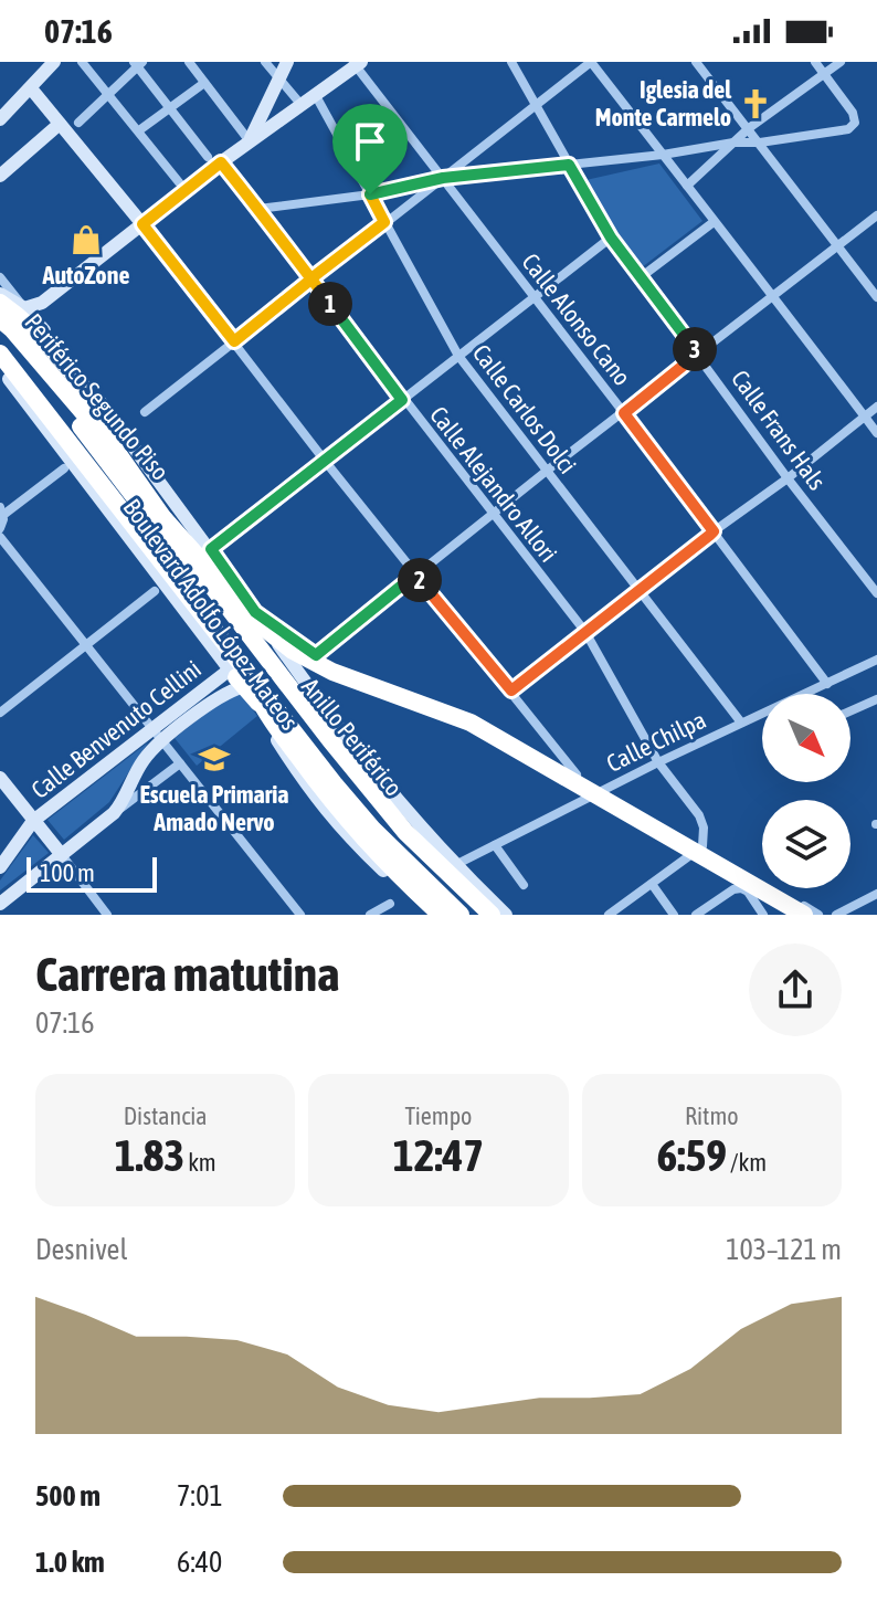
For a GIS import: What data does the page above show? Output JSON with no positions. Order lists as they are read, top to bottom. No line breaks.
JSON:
{"streets":{"highway":["Periférico Segundo Piso","Anillo Periférico"],"main road":["Boulevard Adolfo López Mateos","Calle Benvenuto Cellini"],"street":["Calle Alonso Cano","Calle Carlos Dolci","Calle Frans Hals","Calle Alejandro Allori","Calle Chilpa"]},"crossings":[["Calle Alonso Cano","Calle Chilpa"],["Periférico Segundo Piso","Anillo Periférico"],["Calle Carlos Dolci","Calle Chilpa"],["Calle Alejandro Allori","Calle Chilpa"],["Boulevard Adolfo López Mateos","Calle Benvenuto Cellini"],["Boulevard Adolfo López Mateos","Anillo Periférico"],["Boulevard Adolfo López Mateos","Calle Chilpa"],["Calle Benvenuto Cellini","Anillo Periférico"]],"places":{"church":["Iglesia del Monte Carmelo"],"shop":["AutoZone"],"school or university":["Escuela Primaria Amado Nervo"]},"scale_bar":"100 m","north":"bottom right","page":{"status":"07:16","pins":["1","3","2"],"scale":"100 m","heading":["Carrera matutina","07:16"],"stats":[["Distancia","1.83 km"],["Tiempo","12:47"],["Ritmo","6:59 /km"]],"chart":["Desnivel","103–121 m"],"list":[{"name":"500 m","note":"7:01"},{"name":"1.0 km","note":"6:40"}]}}
